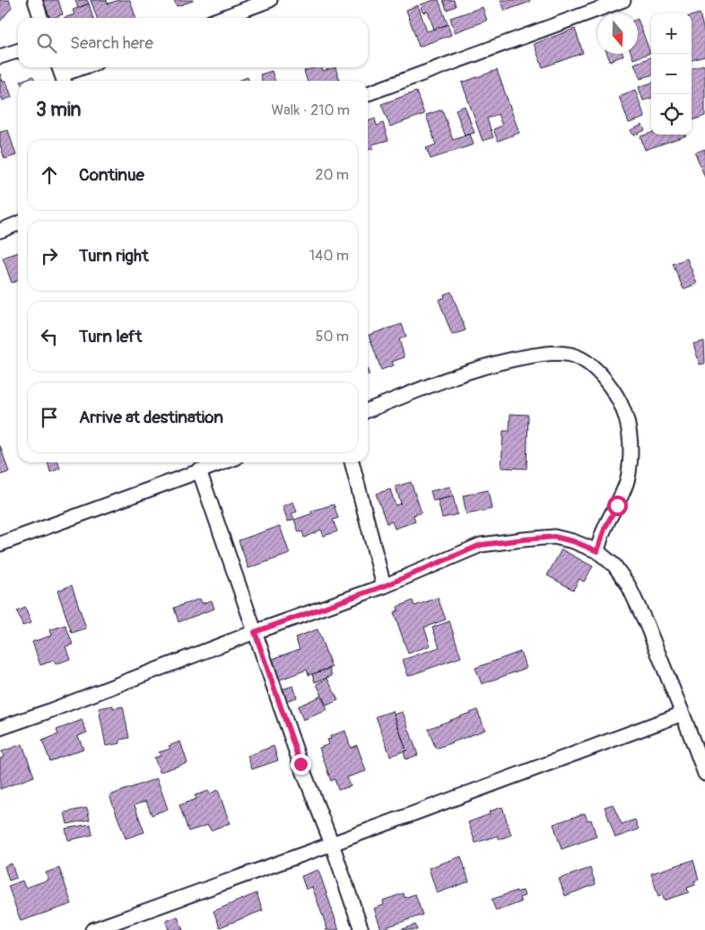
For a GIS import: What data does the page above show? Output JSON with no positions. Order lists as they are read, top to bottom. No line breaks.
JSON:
{"north":"bottom","page":{"map_buttons":["+","−"],"search":"Search here","heading":["3 min","Walk · 210 m"],"list":[["Continue","20 m"],["Turn right","140 m"],["Turn left","50 m"],"Arrive at destination"]}}
